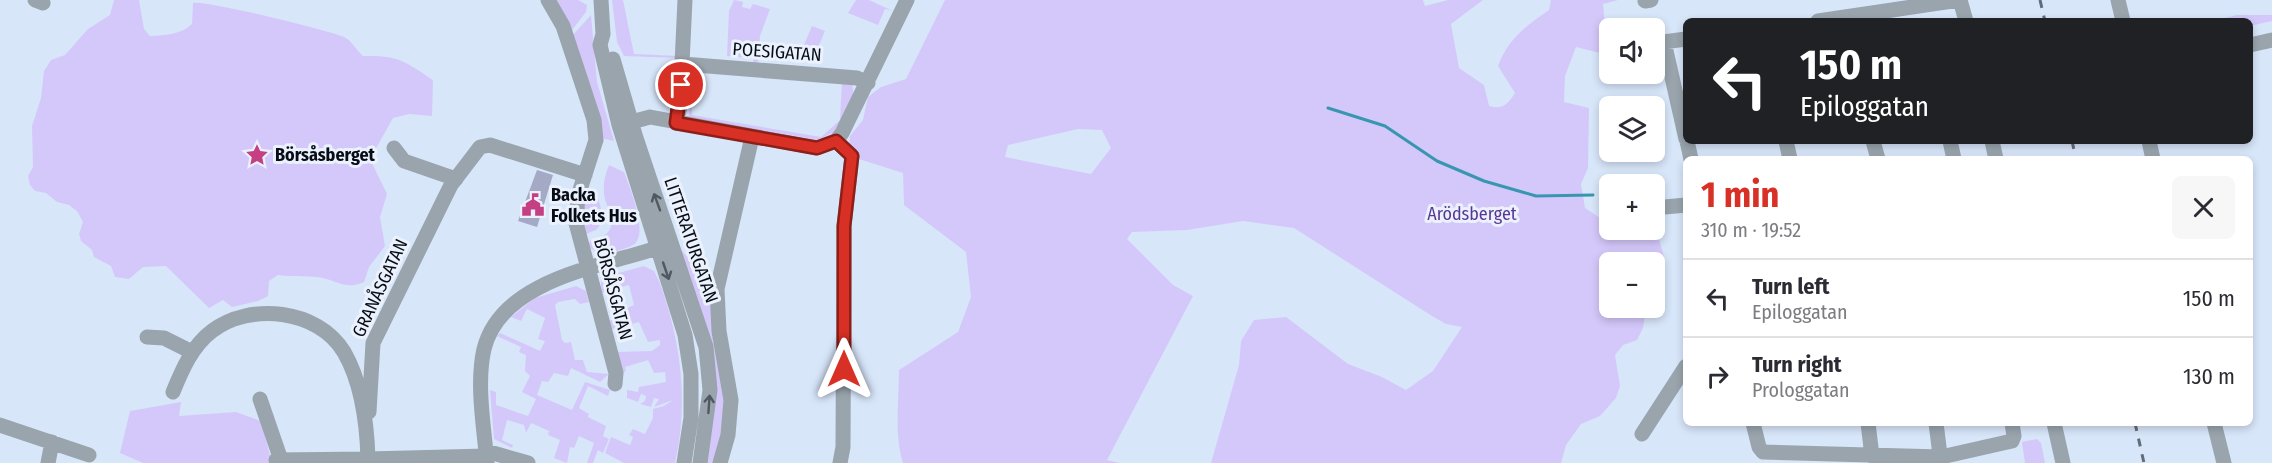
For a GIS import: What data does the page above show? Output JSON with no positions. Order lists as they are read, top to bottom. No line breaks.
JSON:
{"streets":{"street":["POESIGATAN","LITTERATURGATAN","GRANÅSGATAN","BÖRSÅSGATAN"]},"crossings":[["GRANÅSGATAN","BÖRSÅSGATAN"]],"parks":["Arödsberget"],"places":{"place":["Börsåsberget"],"public building":["Backa Folkets Hus"]},"page":{"map_buttons":["+","−"],"turn":["150 m","Epiloggatan"],"heading":["1 min","310 m · 19:52"],"list":[{"name":"Turn left","note":"Epiloggatan","value":"150 m"},{"name":"Turn right","note":"Prologgatan","value":"130 m"}]}}
